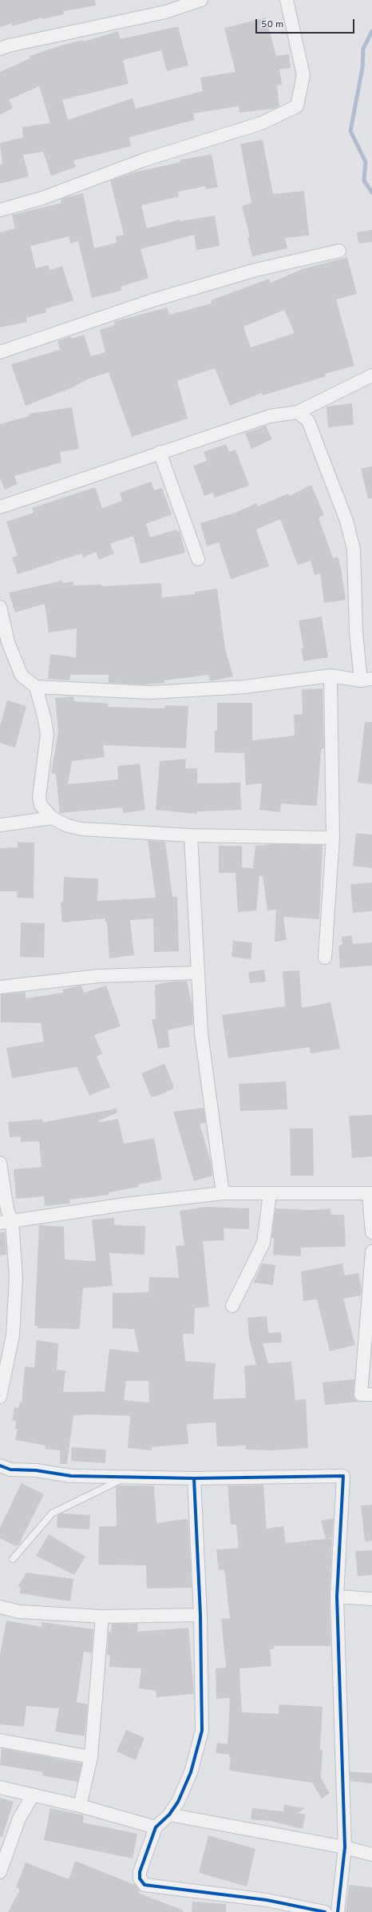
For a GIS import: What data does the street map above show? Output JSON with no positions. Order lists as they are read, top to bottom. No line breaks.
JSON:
{"scale_bar":"50 m"}
